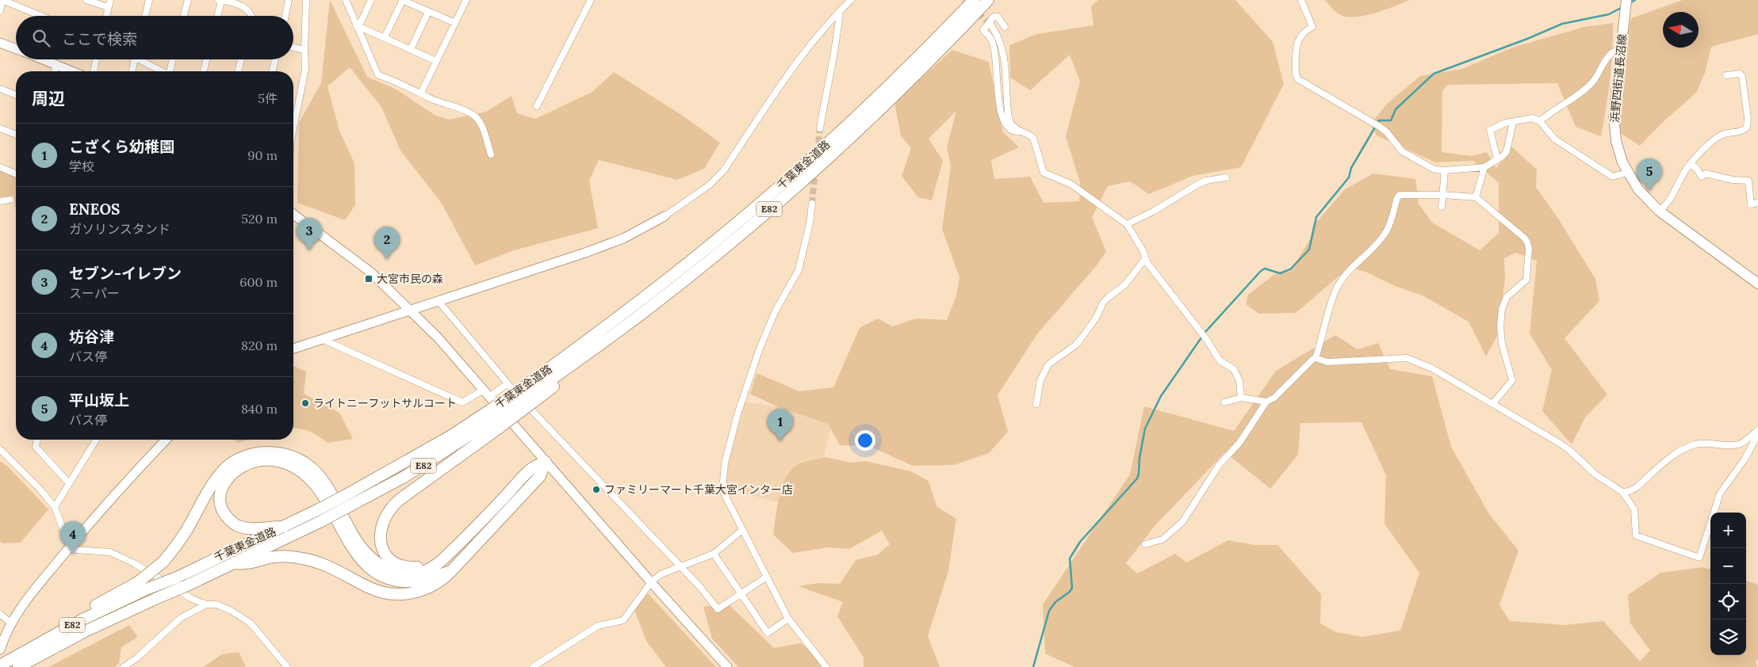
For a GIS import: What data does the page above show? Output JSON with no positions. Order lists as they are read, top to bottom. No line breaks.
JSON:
{"streets":{"highway":["千葉東金道路","E82"],"main road":["浜野四街道長沼線"]},"places":{"transit":["大宮市民の森"],"other":["ライトニーフットサルコート","ファミリーマート千葉大宮インター店"]},"north":"left","page":{"search":"ここで検索","heading":["周辺","5件"],"list":[{"mark":"1","name":"こざくら幼稚園","note":"学校","value":"90 m"},{"mark":"2","name":"ENEOS","note":"ガソリンスタンド","value":"520 m"},{"mark":"3","name":"セブン-イレブン","note":"スーパー","value":"600 m"},{"mark":"4","name":"坊谷津","note":"バス停","value":"820 m"},{"mark":"5","name":"平山坂上","note":"バス停","value":"840 m"}],"pins":["5","3","2","1","4"],"map_buttons":["+","−"]}}
